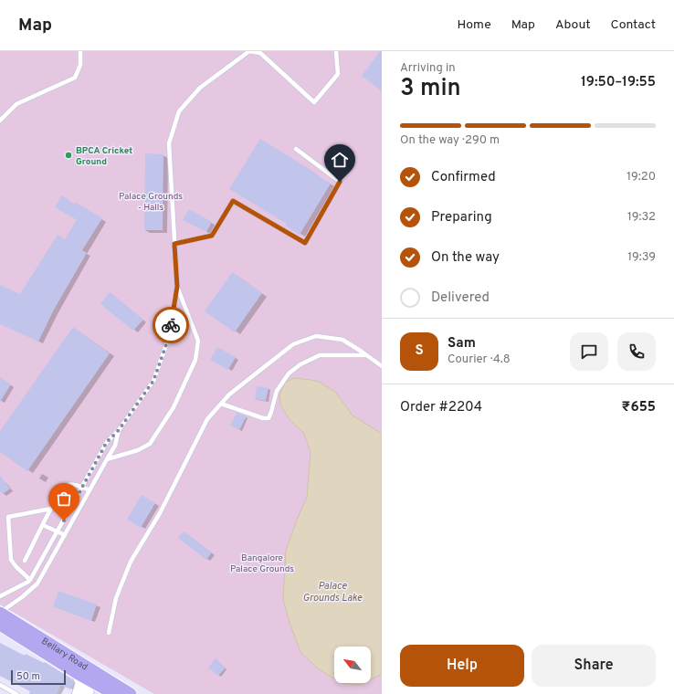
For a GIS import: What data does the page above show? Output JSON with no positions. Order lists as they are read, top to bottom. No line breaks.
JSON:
{"streets":{"main road":["Bellary Road"]},"water":["Palace Grounds Lake"],"parks":["Palace Grounds - Halls","Bangalore Palace Grounds"],"places":["BPCA Cricket Ground"],"scale_bar":"50 m","north":"top left","page":{"header":"Map","nav":["Home","Map","About","Contact"],"heading":["3 min","Arriving in","19:50–19:55"],"panel":["Sam","Courier · 4.8","Order #2204","₹655"],"bar":"On the way · 290 m","list":[["Confirmed","19:20"],["Preparing","19:32"],["On the way","19:39"],"Delivered"],"round":"S","buttons":["Help","Share"],"scale":"50 m"}}
